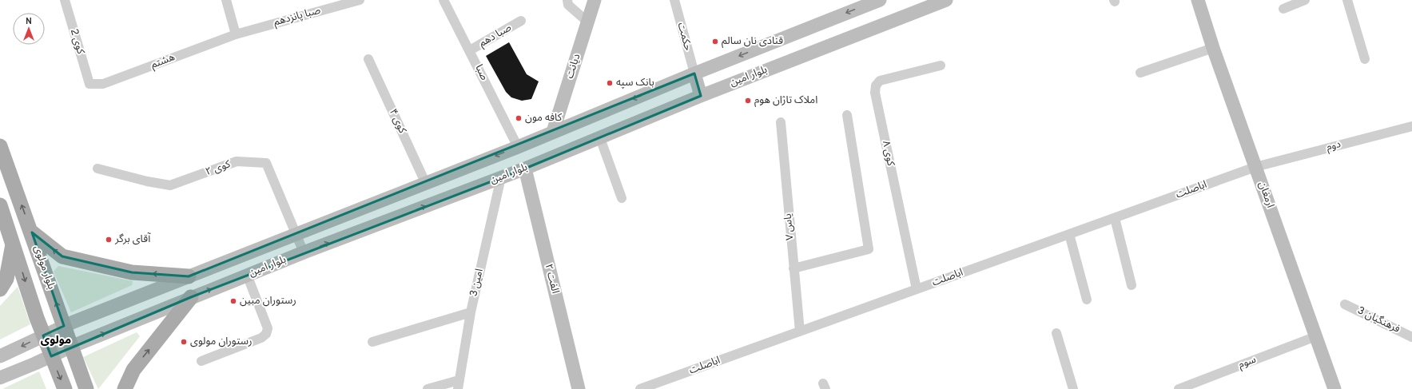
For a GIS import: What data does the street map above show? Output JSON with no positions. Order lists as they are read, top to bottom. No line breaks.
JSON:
{"streets":{"main road":["دیانت","بلوار امین","ارمغان","بلوار مولوی","الفت ۲"],"street":["صبا پانزدهم","صبا دهم","حکمت","کوی 2","هشتم","صبا","کوی ۴","دوم","کوی ۸","کوی ۲","اباصلت","یاس ۷","امین 3","فرهنگیان 3","سوم"]},"crossings":[["صبا پانزدهم","هشتم"],["صبا دهم","صبا"],["حکمت","بلوار امین"],["کوی 2","هشتم"],["دیانت","بلوار امین"],["صبا","بلوار امین"],["بلوار امین","کوی ۴"],["بلوار امین","کوی ۲"],["بلوار امین","بلوار مولوی"],["بلوار امین","الفت ۲"],["بلوار امین","امین 3"],["دوم","اباصلت"],["دوم","ارمغان"],["کوی ۸","اباصلت"],["اباصلت","ارمغان"],["اباصلت","یاس ۷"],["ارمغان","سوم"]],"districts":["مولوی"],"places":["قنادی نان سالم","بانک سپه","املاک تاژان هوم","کافه مون","آقاى برگر","رستوران مبین","رستوران مولوی"],"north":"top"}
